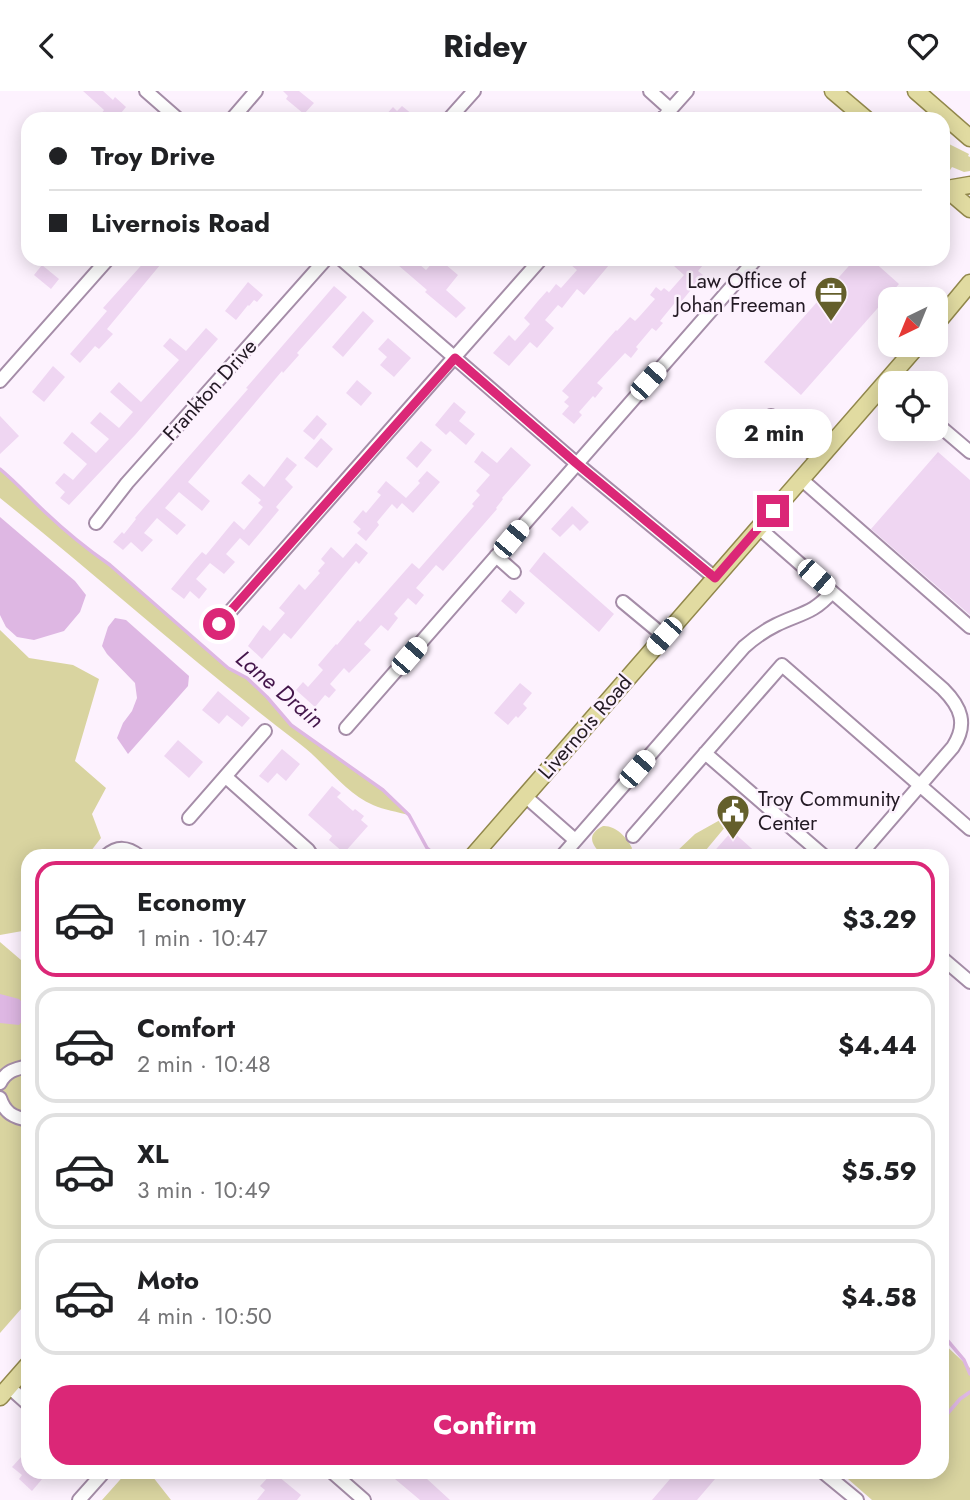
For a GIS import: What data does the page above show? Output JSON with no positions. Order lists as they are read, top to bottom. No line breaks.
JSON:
{"streets":{"main road":["Livernois Road"],"street":["Frankton Drive"]},"water":["Lane Drain"],"places":{"office":["Law Office of Johan Freeman"],"public building":["Troy Community Center"]},"north":"bottom left","page":{"header":"Ridey","banner":["Troy Drive","Livernois Road"],"bubble":"2 min","list":[{"name":"Economy","note":"1 min · 10:47","value":"$3.29"},{"name":"Comfort","note":"2 min · 10:48","value":"$4.44"},{"name":"XL","note":"3 min · 10:49","value":"$5.59"},{"name":"Moto","note":"4 min · 10:50","value":"$4.58"}],"buttons":"Confirm"}}
